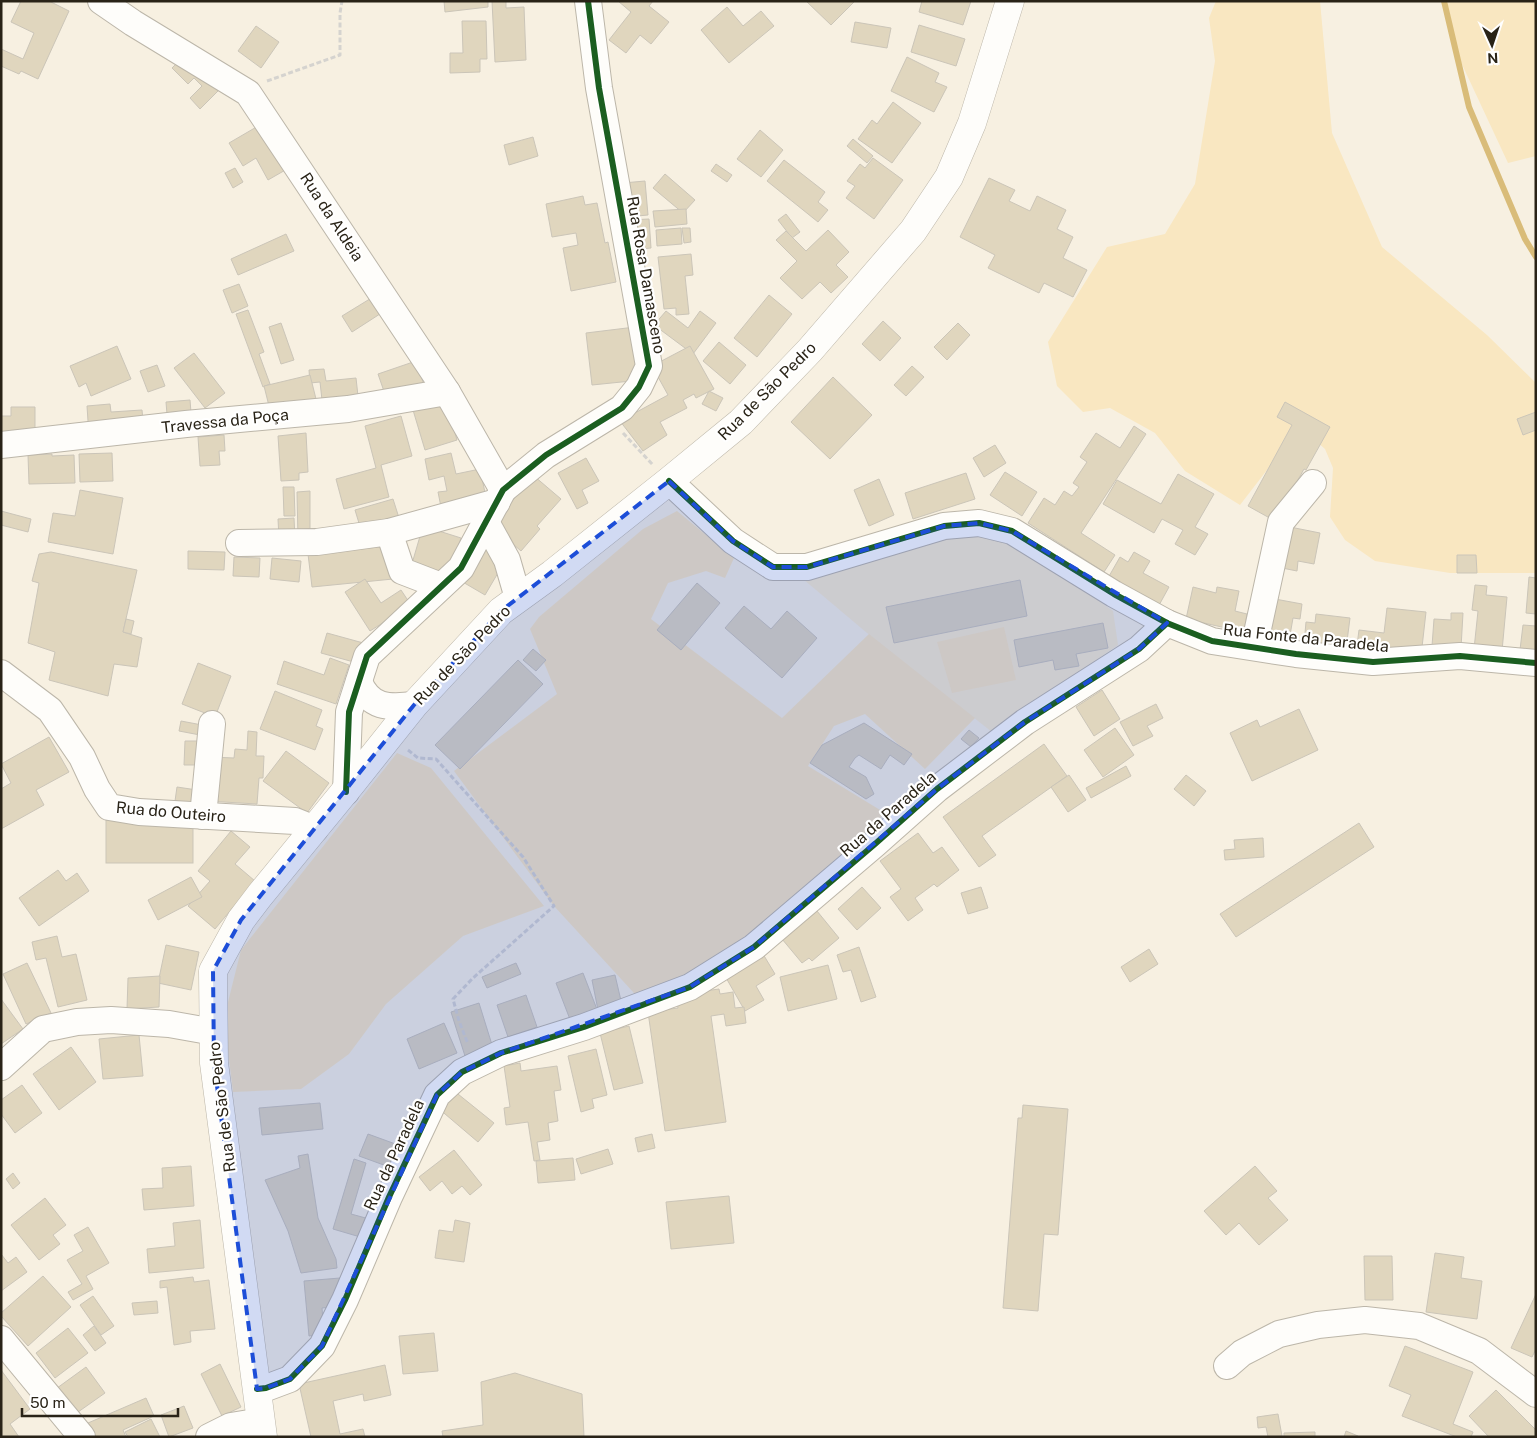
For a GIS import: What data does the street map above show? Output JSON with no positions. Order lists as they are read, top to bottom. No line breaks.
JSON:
{"streets":{"main road":["Rua de São Pedro"],"street":["Rua da Aldeia","Rua Rosa Damasceno","Travessa da Poça","Rua Fonte da Paradela","Rua do Outeiro","Rua da Paradela"]},"crossings":[["Rua da Aldeia","Rua Rosa Damasceno"],["Rua da Aldeia","Rua de São Pedro"],["Rua da Aldeia","Travessa da Poça"],["Rua Rosa Damasceno","Rua de São Pedro"],["Rua de São Pedro","Rua do Outeiro"],["Rua de São Pedro","Rua da Paradela"],["Rua Fonte da Paradela","Rua da Paradela"]],"scale_bar":"50 m","north":"bottom"}
